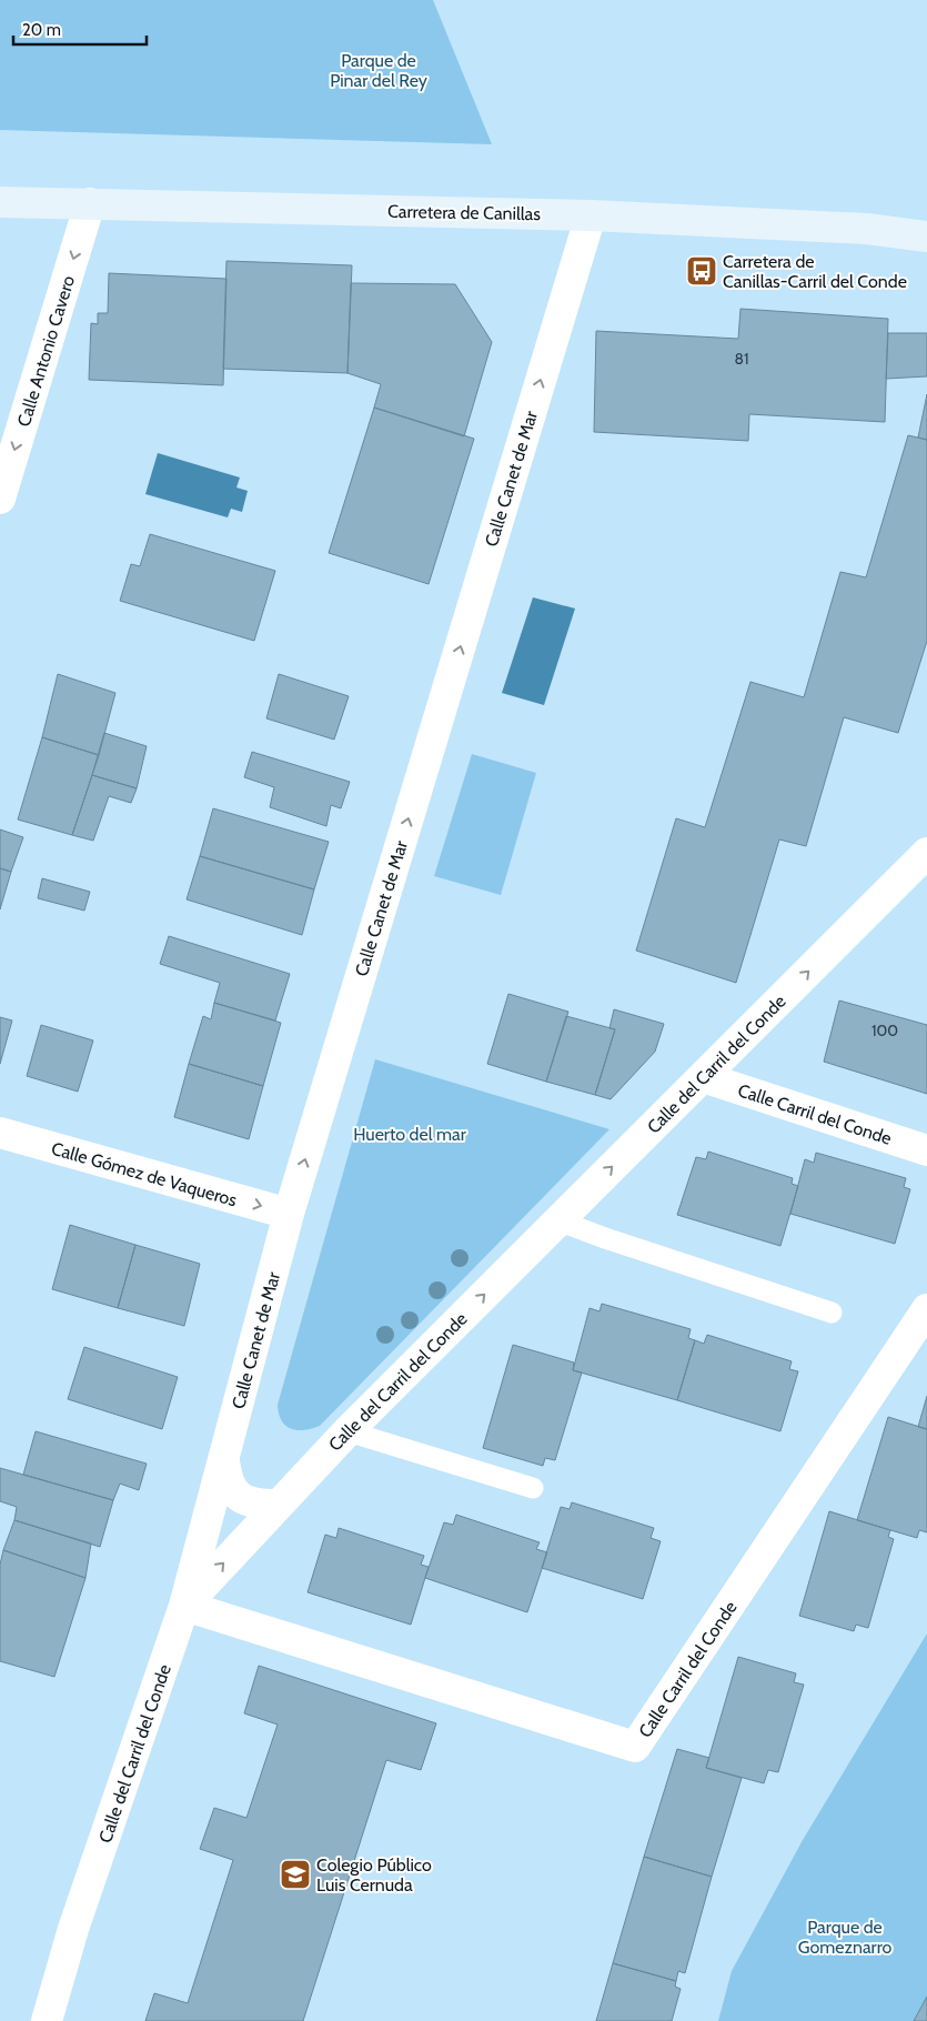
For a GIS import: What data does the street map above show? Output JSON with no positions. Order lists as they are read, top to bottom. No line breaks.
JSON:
{"streets":{"street":["Carretera de Canillas","Calle Antonio Cavero","Calle Canet de Mar","Calle del Carril del Conde","Calle Carril del Conde","Calle Gómez de Vaqueros"]},"crossings":[["Carretera de Canillas","Calle Antonio Cavero"],["Carretera de Canillas","Calle Canet de Mar"],["Calle Canet de Mar","Calle del Carril del Conde"],["Calle Canet de Mar","Calle Carril del Conde"],["Calle Canet de Mar","Calle Gómez de Vaqueros"],["Calle del Carril del Conde","Calle Carril del Conde"]],"one_way":["Calle Antonio Cavero","Calle Canet de Mar","Calle del Carril del Conde","Calle Gómez de Vaqueros"],"parks":["Parque de Pinar del Rey","Huerto del mar","Parque de Gomeznarro"],"places":{"bus stop":["Carretera de Canillas-Carril del Conde"],"school or university":["Colegio Público Luis Cernuda"]},"house_numbers":["81","100"],"scale_bar":"20 m"}
